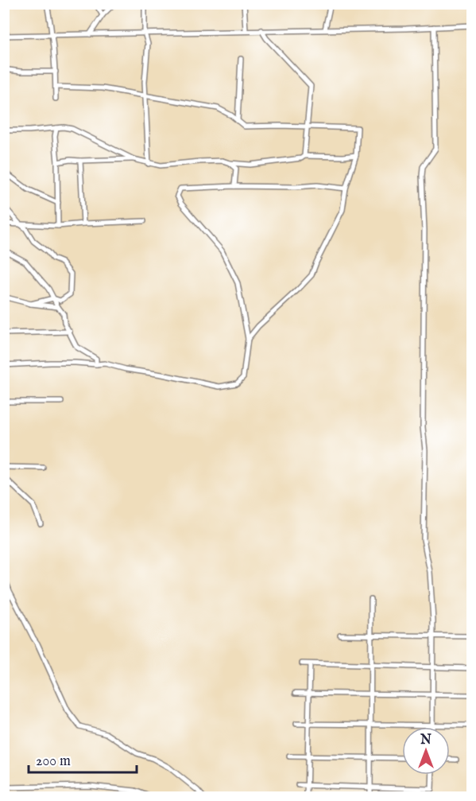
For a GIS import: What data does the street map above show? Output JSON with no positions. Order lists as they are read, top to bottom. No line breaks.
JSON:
{"scale_bar":"200 m","north":"top"}
